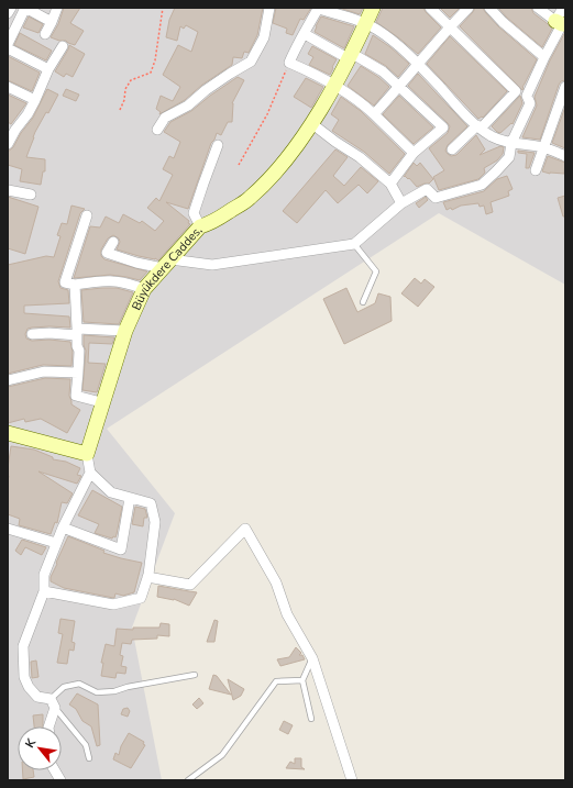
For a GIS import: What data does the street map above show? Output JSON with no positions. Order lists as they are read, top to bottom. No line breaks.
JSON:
{"streets":{"street":["Büyükdere Caddes,"]},"north":"top left"}
